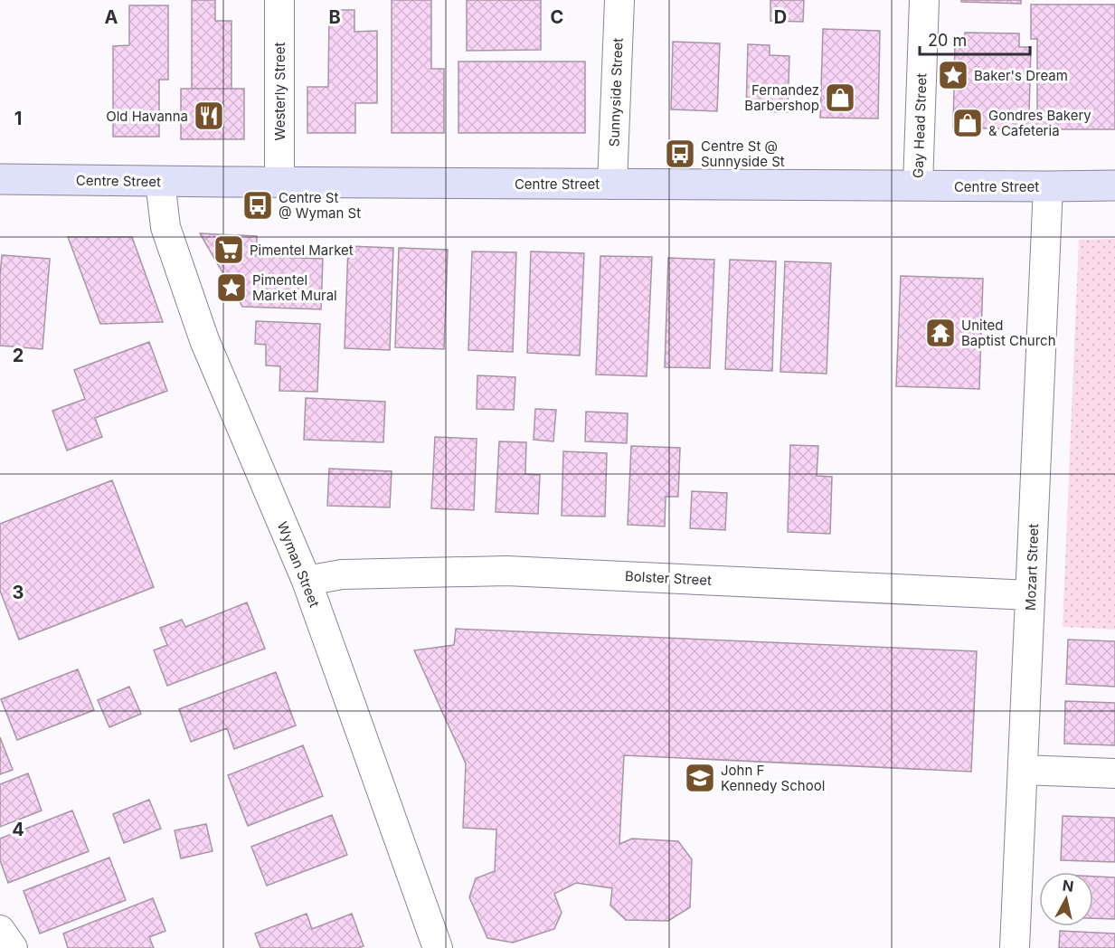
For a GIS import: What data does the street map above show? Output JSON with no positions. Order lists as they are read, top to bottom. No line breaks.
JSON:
{"streets":{"main road":["Centre Street"],"street":["Westerly Street","Sunnyside Street","Gay Head Street","Wyman Street","Mozart Street","Bolster Street"]},"crossings":[["Westerly Street","Centre Street"],["Sunnyside Street","Centre Street"],["Gay Head Street","Centre Street"],["Centre Street","Wyman Street"],["Centre Street","Mozart Street"],["Wyman Street","Bolster Street"],["Mozart Street","Bolster Street"]],"places":{"place":["Baker's Dream","Pimentel Market Mural"],"shop":["Fernandez Barbershop","Gondres Bakery & Cafeteria"],"restaurant":["Old Havanna"],"bus stop":["Centre St @ Sunnyside St","Centre St @ Wyman St"],"supermarket":["Pimentel Market"],"temple":["United Baptist Church"],"school or university":["John F Kennedy School"]},"scale_bar":"20 m","north":"top","grid":{"columns":["A","B","C","D"],"rows":["1","2","3","4"]}}
